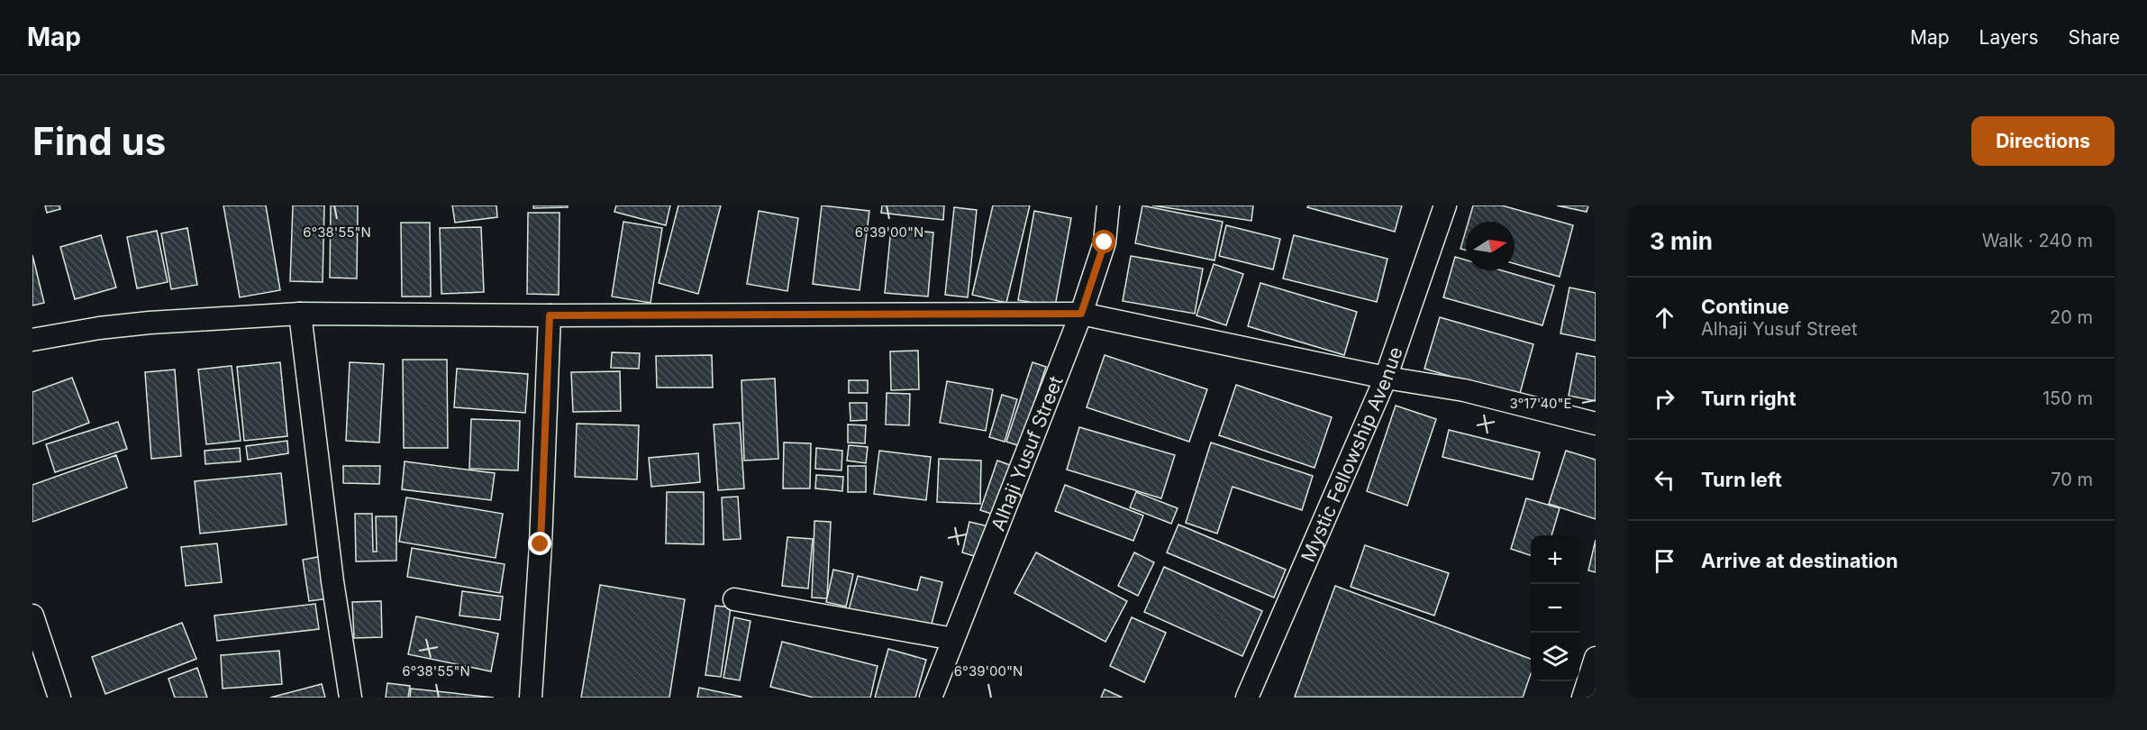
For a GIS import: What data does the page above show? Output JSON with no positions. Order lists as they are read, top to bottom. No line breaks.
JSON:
{"streets":{"street":["Alhaji Yusuf Street","Mystic Fellowship Avenue"]},"north":"right","page":{"header":"Map","nav":["Map","Layers","Share"],"buttons":"Directions","title":"Find us","heading":["3 min","Walk · 240 m"],"list":[["Continue","Alhaji Yusuf Street","20 m"],["Turn right","150 m"],["Turn left","70 m"],"Arrive at destination"],"map_buttons":["+","−"]},"coordinates":["6°38'55\"N","6°39'00\"N","3°17'40\"E"]}
